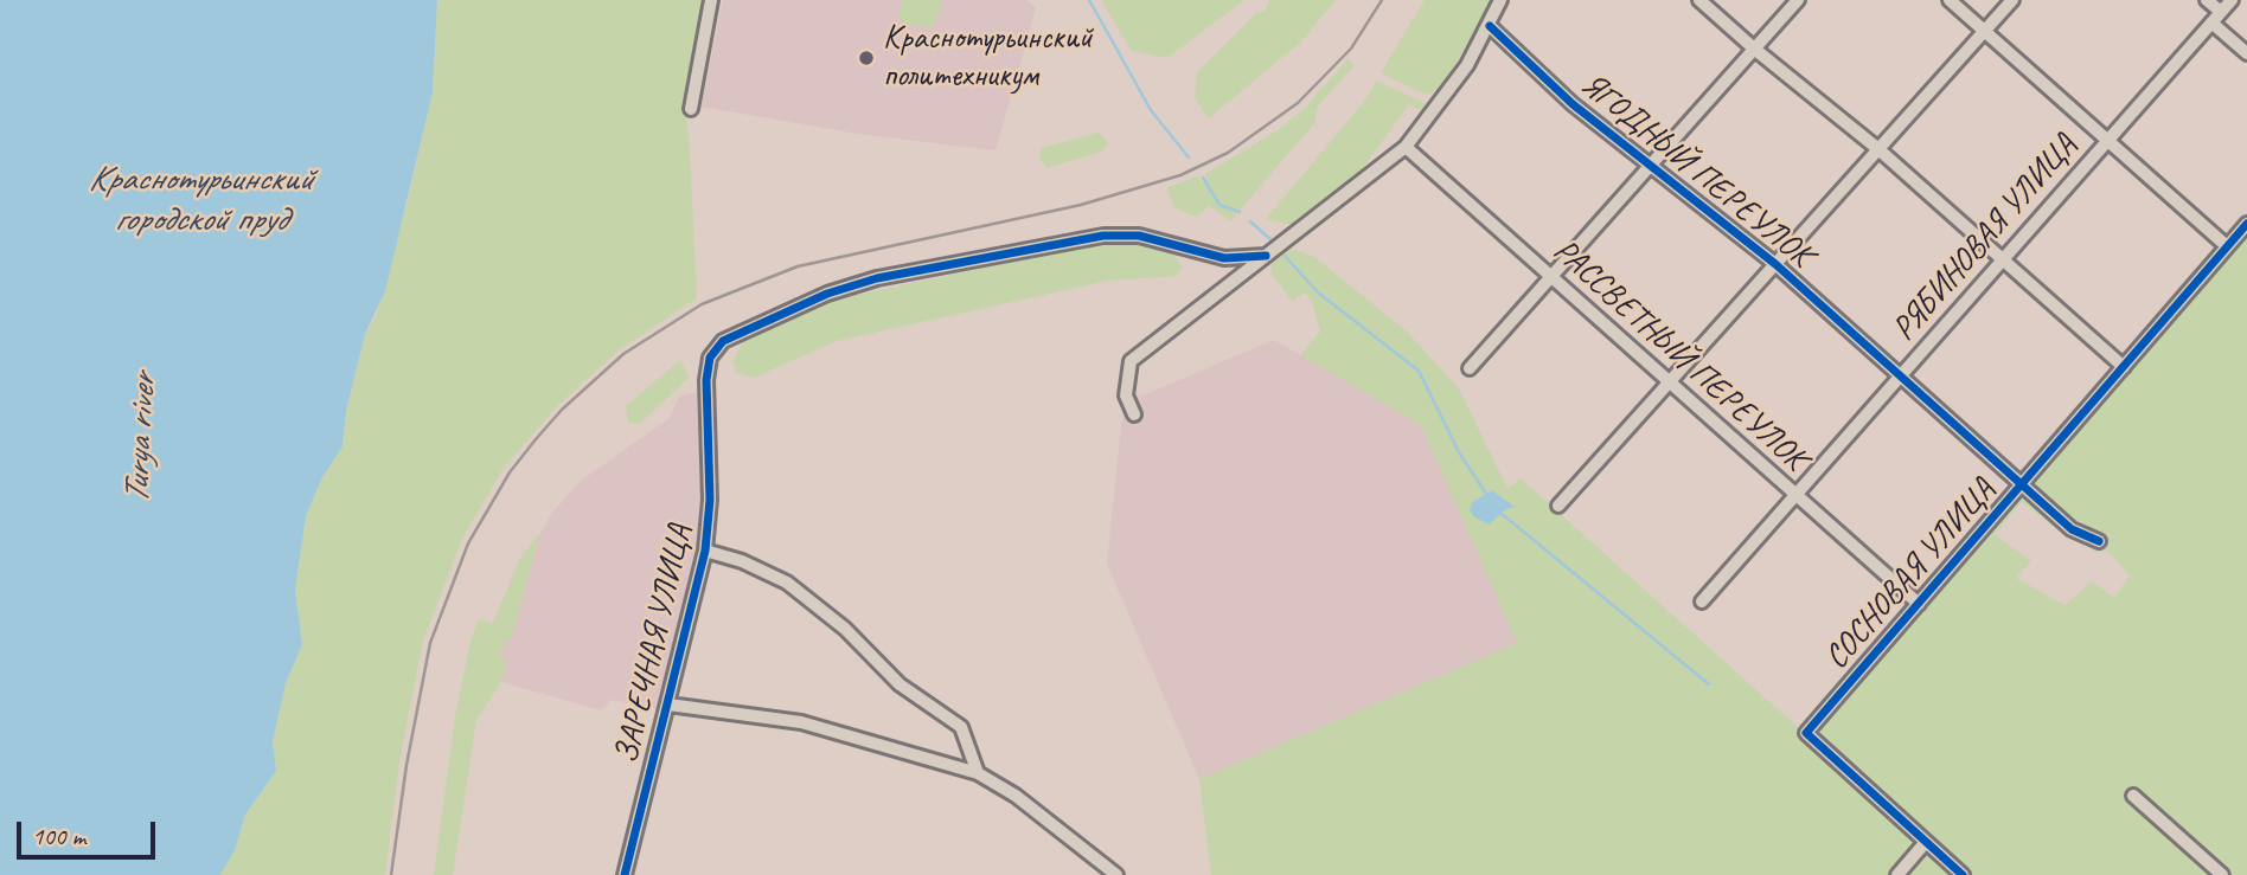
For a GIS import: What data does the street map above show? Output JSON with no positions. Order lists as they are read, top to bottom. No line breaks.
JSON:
{"streets":{"street":["ЯГОДНЫЙ ПЕРЕУЛОК","РЯБИНОВАЯ УЛИЦА","РАССВЕТНЫЙ ПЕРЕУЛОК","СОСНОВАЯ УЛИЦА","ЗАРЕЧНАЯ УЛИЦА"]},"crossings":[["ЯГОДНЫЙ ПЕРЕУЛОК","РЯБИНОВАЯ УЛИЦА"],["ЯГОДНЫЙ ПЕРЕУЛОК","СОСНОВАЯ УЛИЦА"],["РЯБИНОВАЯ УЛИЦА","РАССВЕТНЫЙ ПЕРЕУЛОК"],["РАССВЕТНЫЙ ПЕРЕУЛОК","СОСНОВАЯ УЛИЦА"]],"water":["Краснотурьинский городской пруд","Turya river"],"places":["Краснотурьинский политехникум"],"scale_bar":"100 m"}
